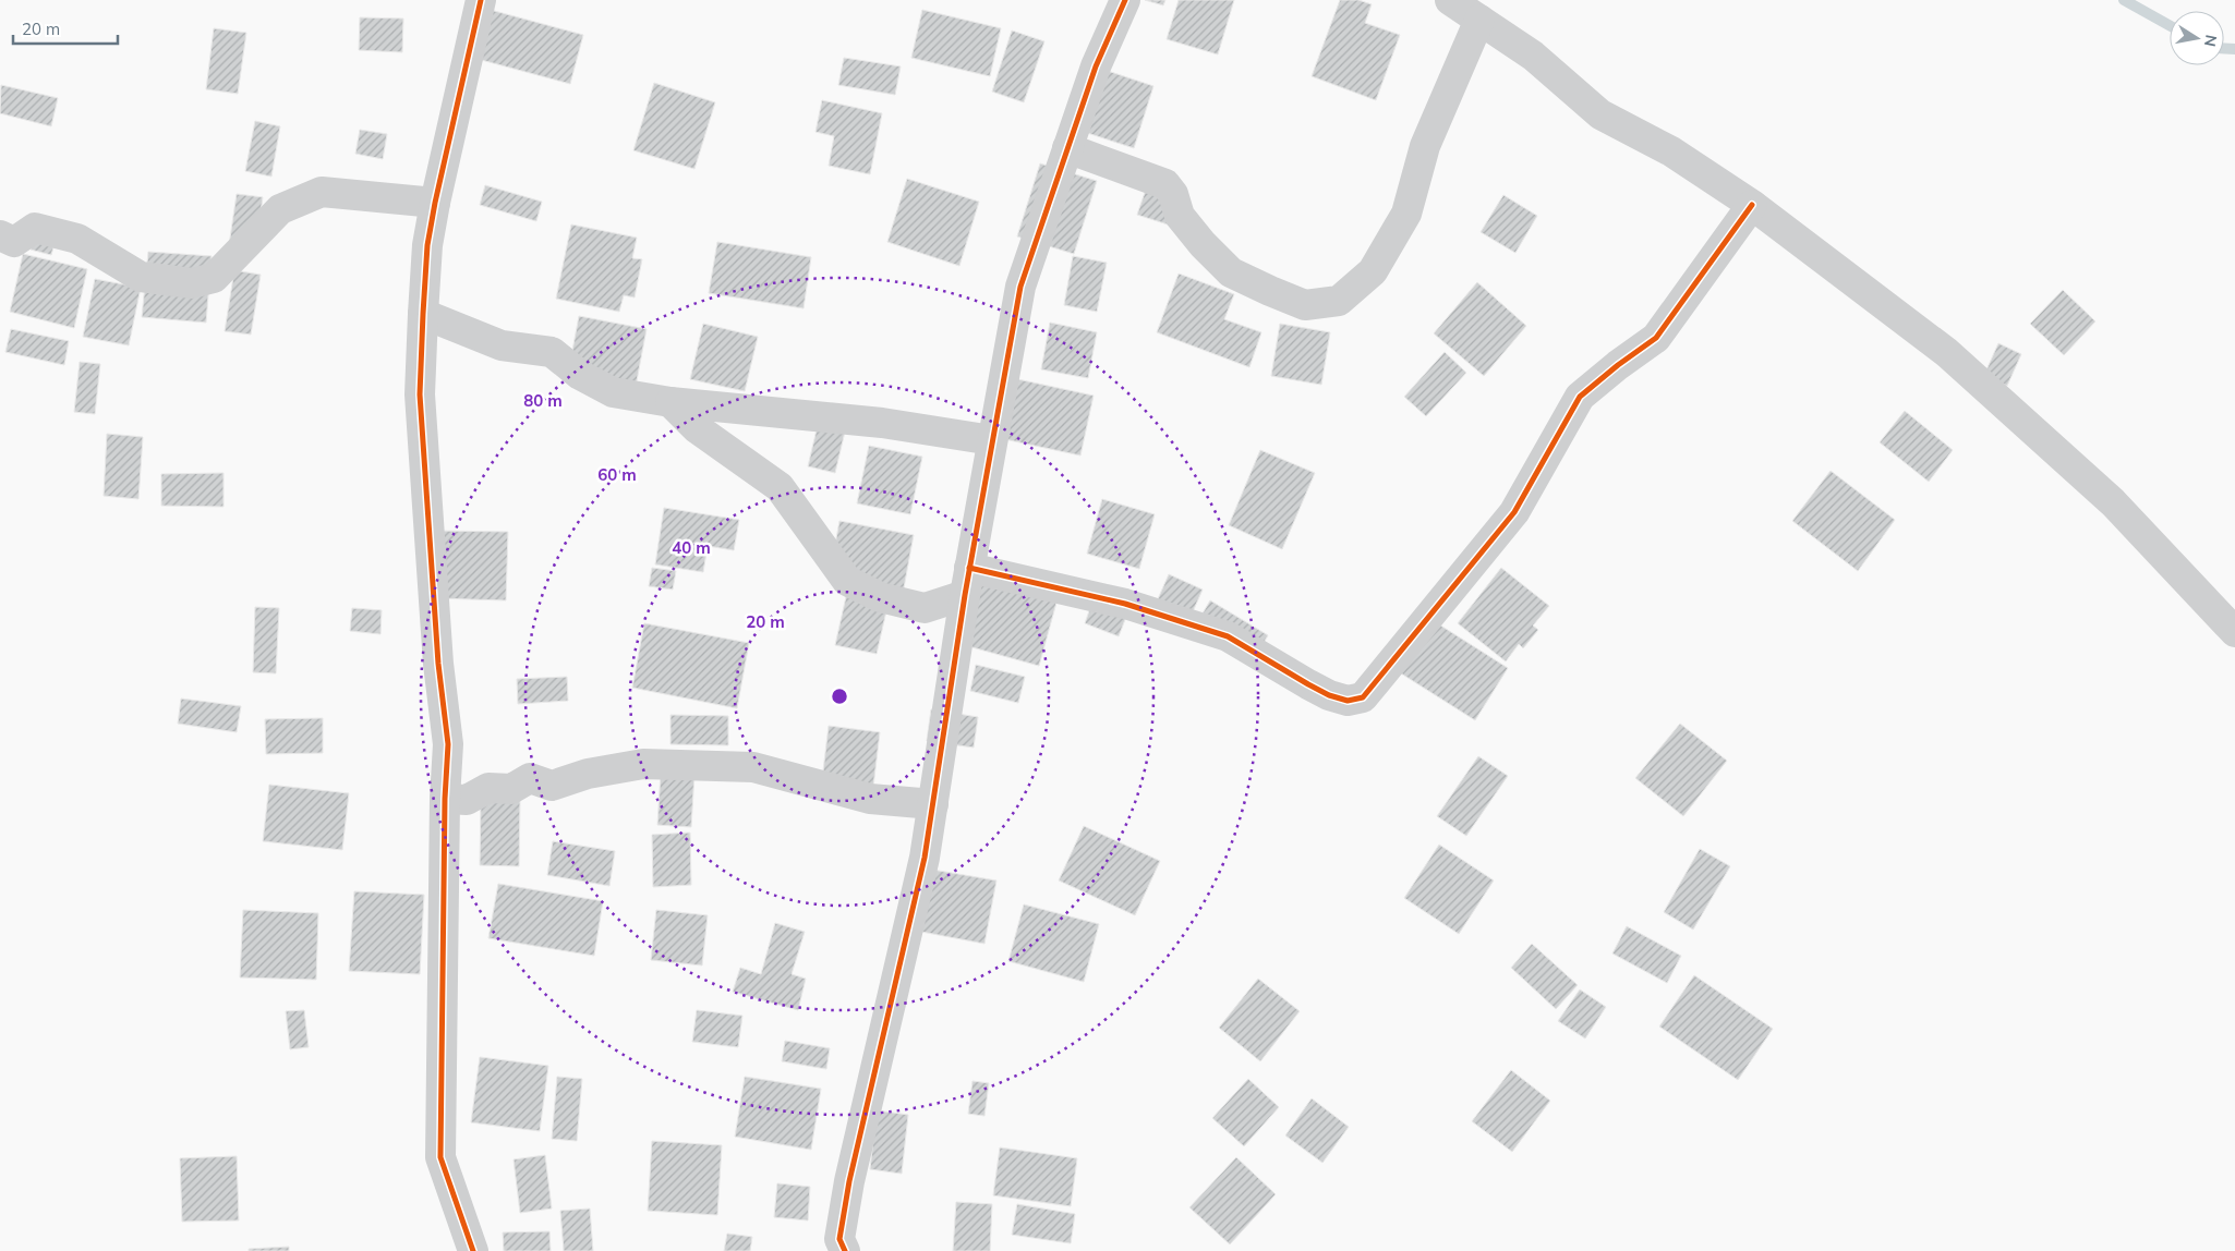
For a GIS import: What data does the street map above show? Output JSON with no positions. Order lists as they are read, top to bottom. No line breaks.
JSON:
{"scale_bar":"20 m","north":"right","rings":["80 m","60 m","40 m","20 m"]}
